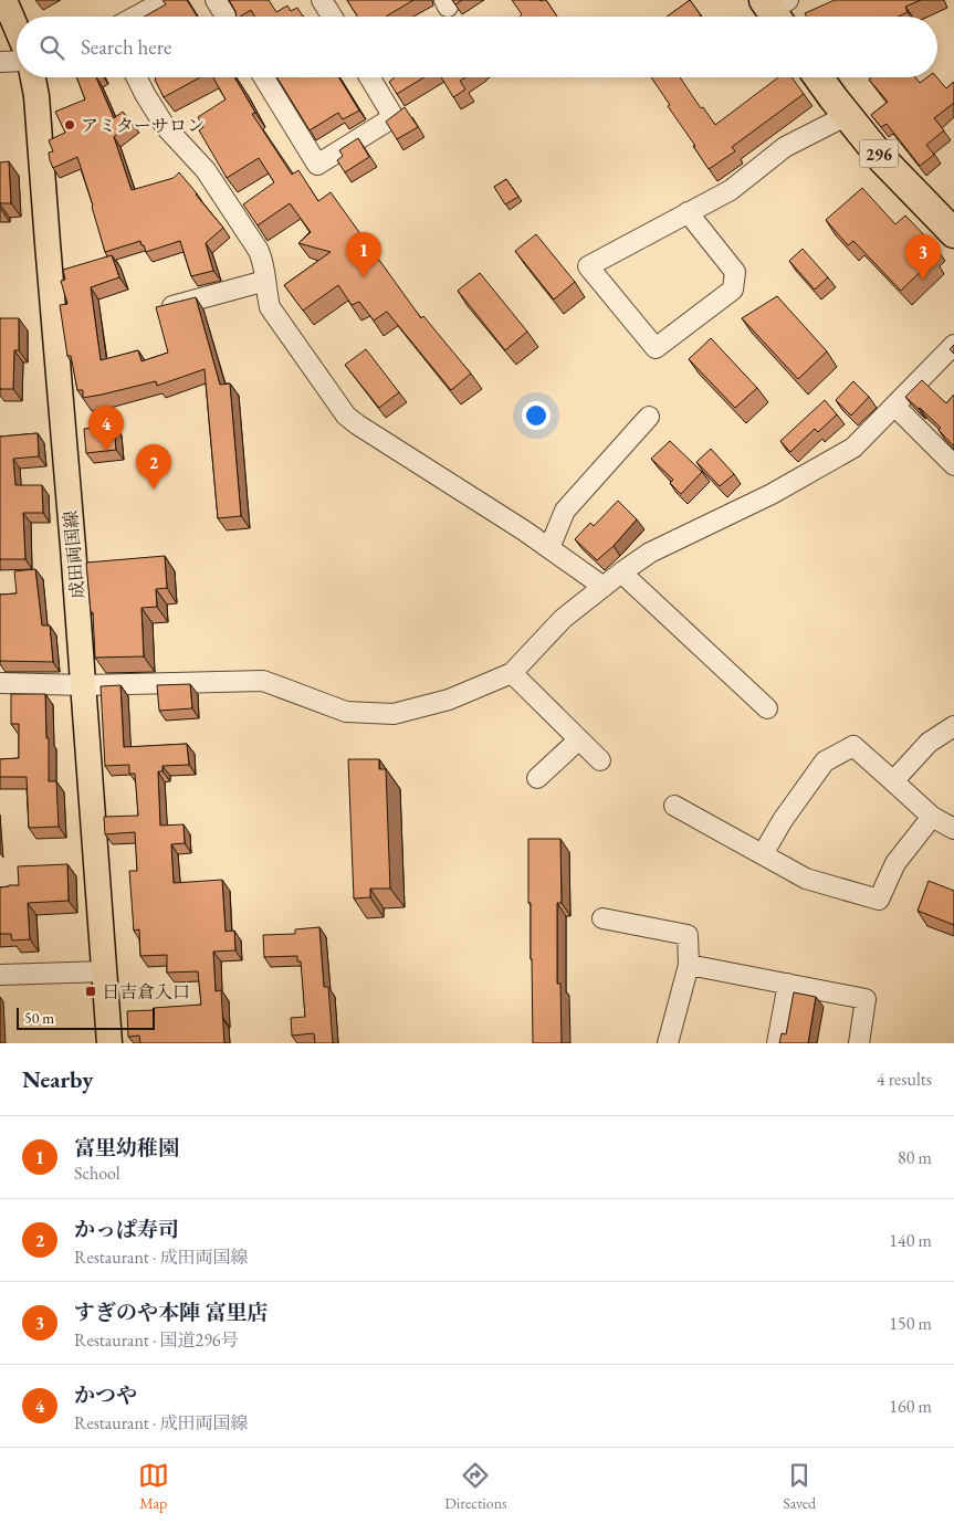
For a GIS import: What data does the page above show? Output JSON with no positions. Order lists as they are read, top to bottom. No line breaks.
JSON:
{"streets":{"highway":["296"],"main road":["成田両国線"]},"places":{"other":["アミターサロン"],"transit":["日吉倉入口"]},"scale_bar":"50 m","page":{"search":"Search here","pins":["1","3","4","2"],"scale":"50 m","heading":["Nearby","4 results"],"list":[{"mark":"1","name":"富里幼稚園","note":"School","value":"80 m"},{"mark":"2","name":"かっぱ寿司","note":"Restaurant · 成田両国線","value":"140 m"},{"mark":"3","name":"すぎのや本陣 富里店","note":"Restaurant · 国道296号","value":"150 m"},{"mark":"4","name":"かつや","note":"Restaurant · 成田両国線","value":"160 m"}],"nav":["Map","Directions","Saved"]}}
